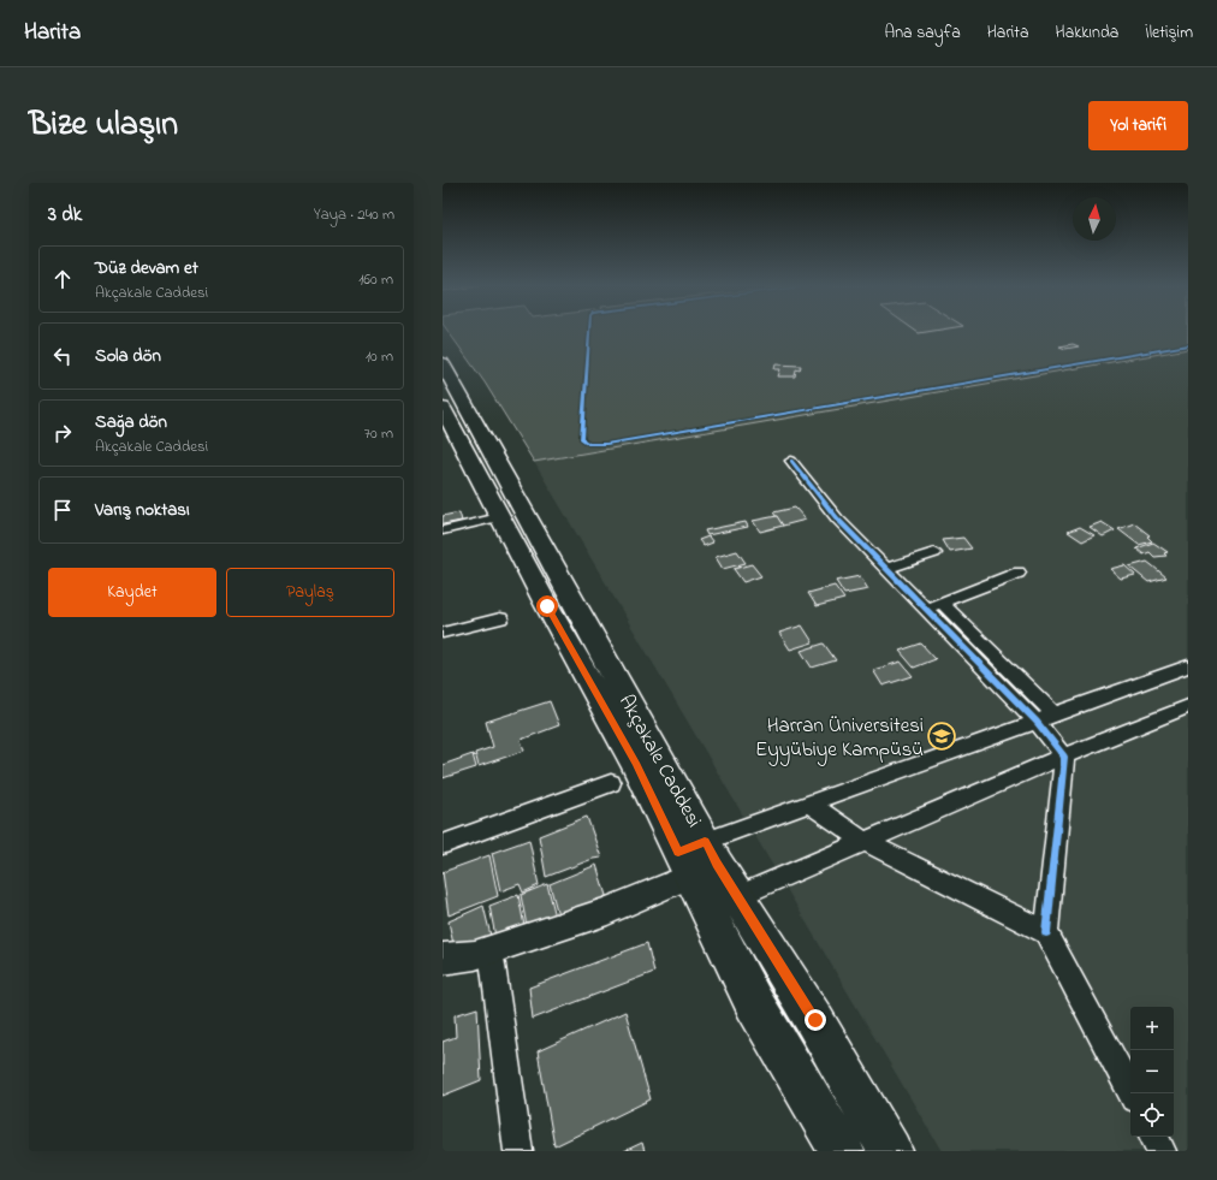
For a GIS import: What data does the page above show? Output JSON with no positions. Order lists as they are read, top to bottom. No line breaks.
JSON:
{"streets":{"main road":["Akçakale Caddesi"]},"places":{"school or university":["Harran Üniversitesi Eyyübiye Kampüsü"]},"north":"top","page":{"header":"Harita","nav":["Ana sayfa","Harita","Hakkında","İletişim"],"title":"Bize ulaşın","buttons":["Yol tarifi",["Kaydet","Paylaş"]],"heading":["3 dk","Yaya · 240 m"],"list":[["Düz devam et","Akçakale Caddesi","160 m"],["Sola dön","10 m"],["Sağa dön","Akçakale Caddesi","70 m"],"Varış noktası"],"map_buttons":["+","−"]}}
